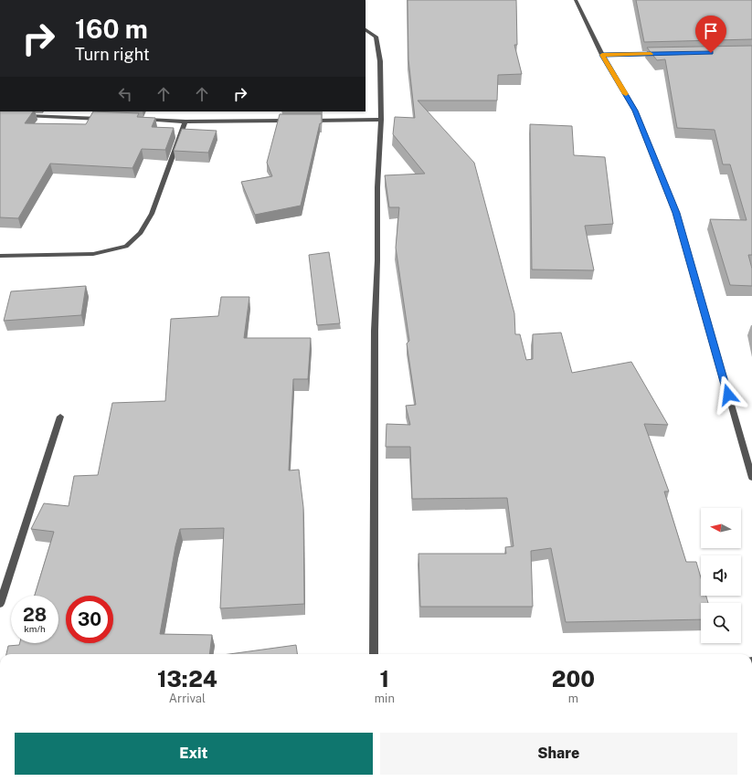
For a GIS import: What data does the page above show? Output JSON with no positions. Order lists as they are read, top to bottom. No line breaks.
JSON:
{"north":"left","page":{"turn":["160 m","Turn right"],"speed":"28 km/h","limit":"30","eta":["13:24","Arrival","1","min","200","m"],"buttons":["Exit","Share"]}}
